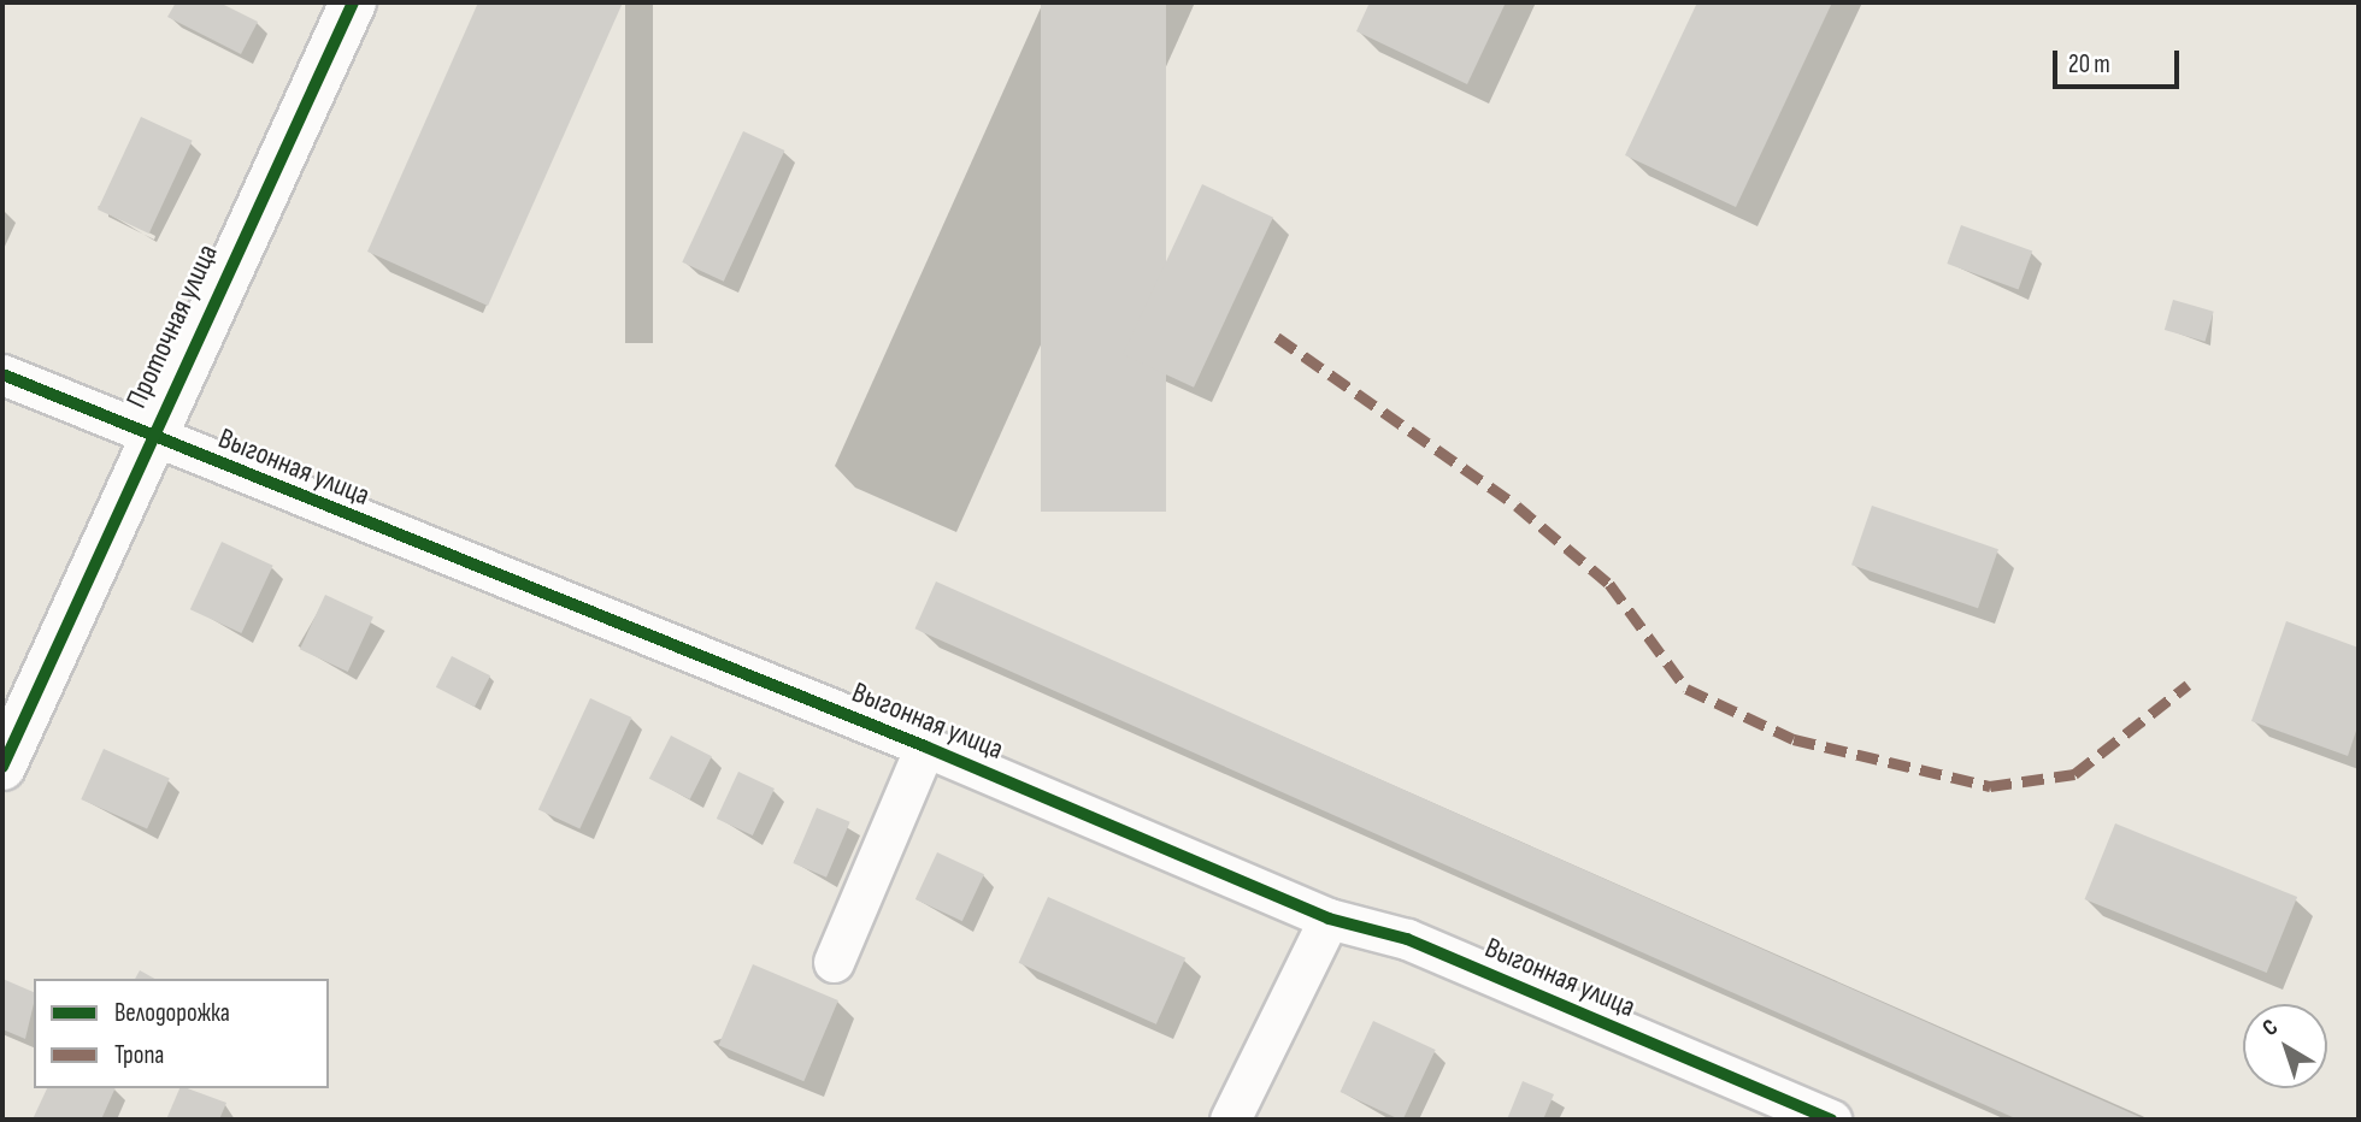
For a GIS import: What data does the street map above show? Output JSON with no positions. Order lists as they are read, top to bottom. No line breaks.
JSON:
{"streets":{"street":["Проточная улица","Выгонная улица"]},"crossings":[["Проточная улица","Выгонная улица"]],"legend":["Велодорожка","Тропа"],"scale_bar":"20 m","north":"top left"}
